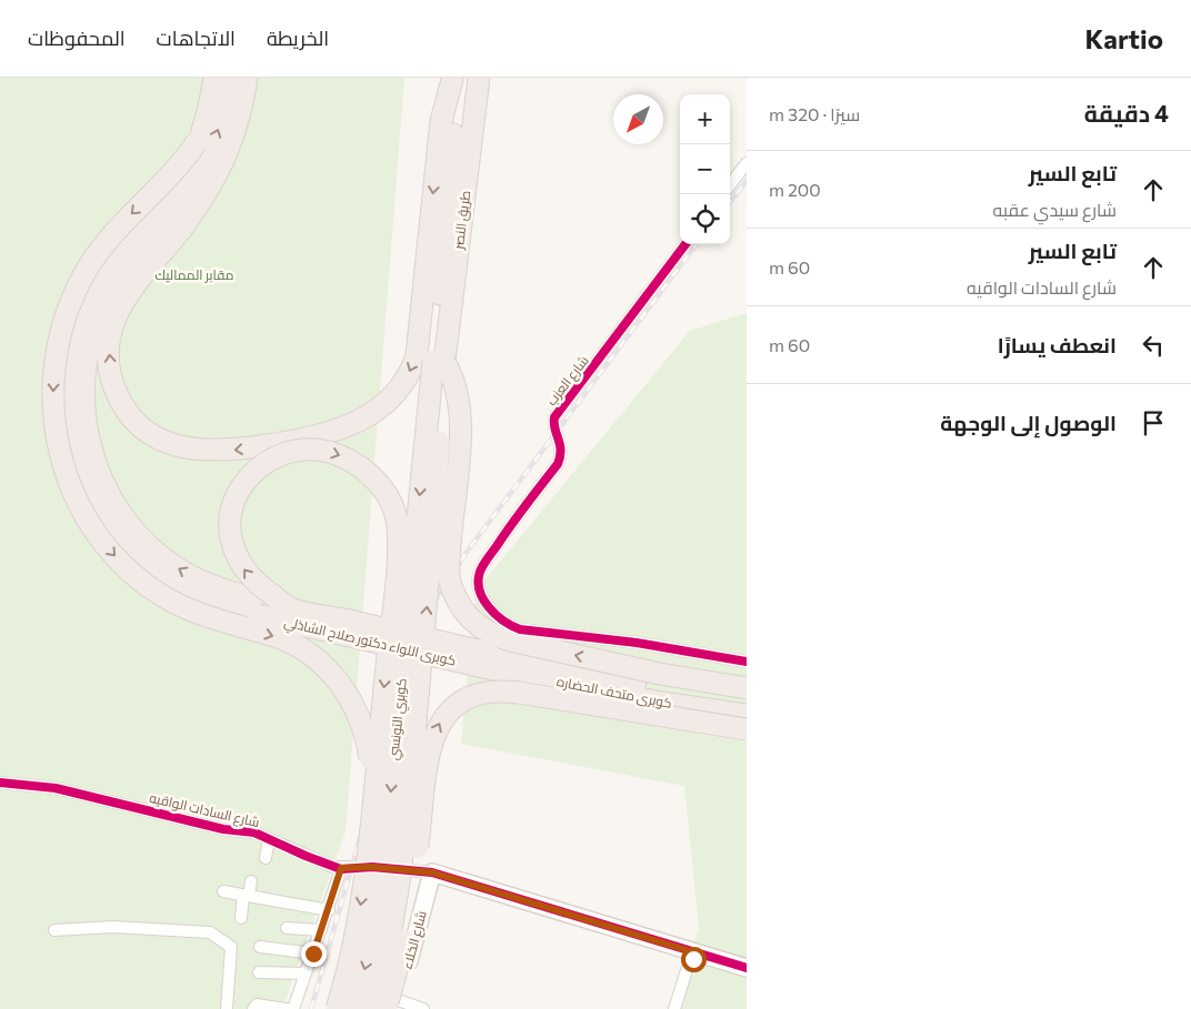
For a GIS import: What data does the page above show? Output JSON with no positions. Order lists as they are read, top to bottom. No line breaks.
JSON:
{"streets":{"highway":["طريق النصر","كوبرى اللواء دكتور صلاح الشاذلي","كوبرى متحف الحضاره","كوبري التونسي"],"street":["شارع العزب","شارع السادات الواقيه","شارع الخلاء"]},"crossings":[["طريق النصر","كوبري التونسي"],["كوبرى اللواء دكتور صلاح الشاذلي","كوبرى متحف الحضاره"],["شارع السادات الواقيه","شارع الخلاء"]],"parks":["مقابر المماليك"],"north":"bottom left","page":{"header":"Kartio","nav":["الخريطة","الاتجاهات","المحفوظات"],"heading":["4 دقيقة","سيرًا · 320 m"],"map_buttons":["+","−"],"list":[["تابع السير","شارع سيدي عقبه","200 m"],["تابع السير","شارع السادات الواقيه","60 m"],["انعطف يسارًا","60 m"],"الوصول إلى الوجهة"]}}
